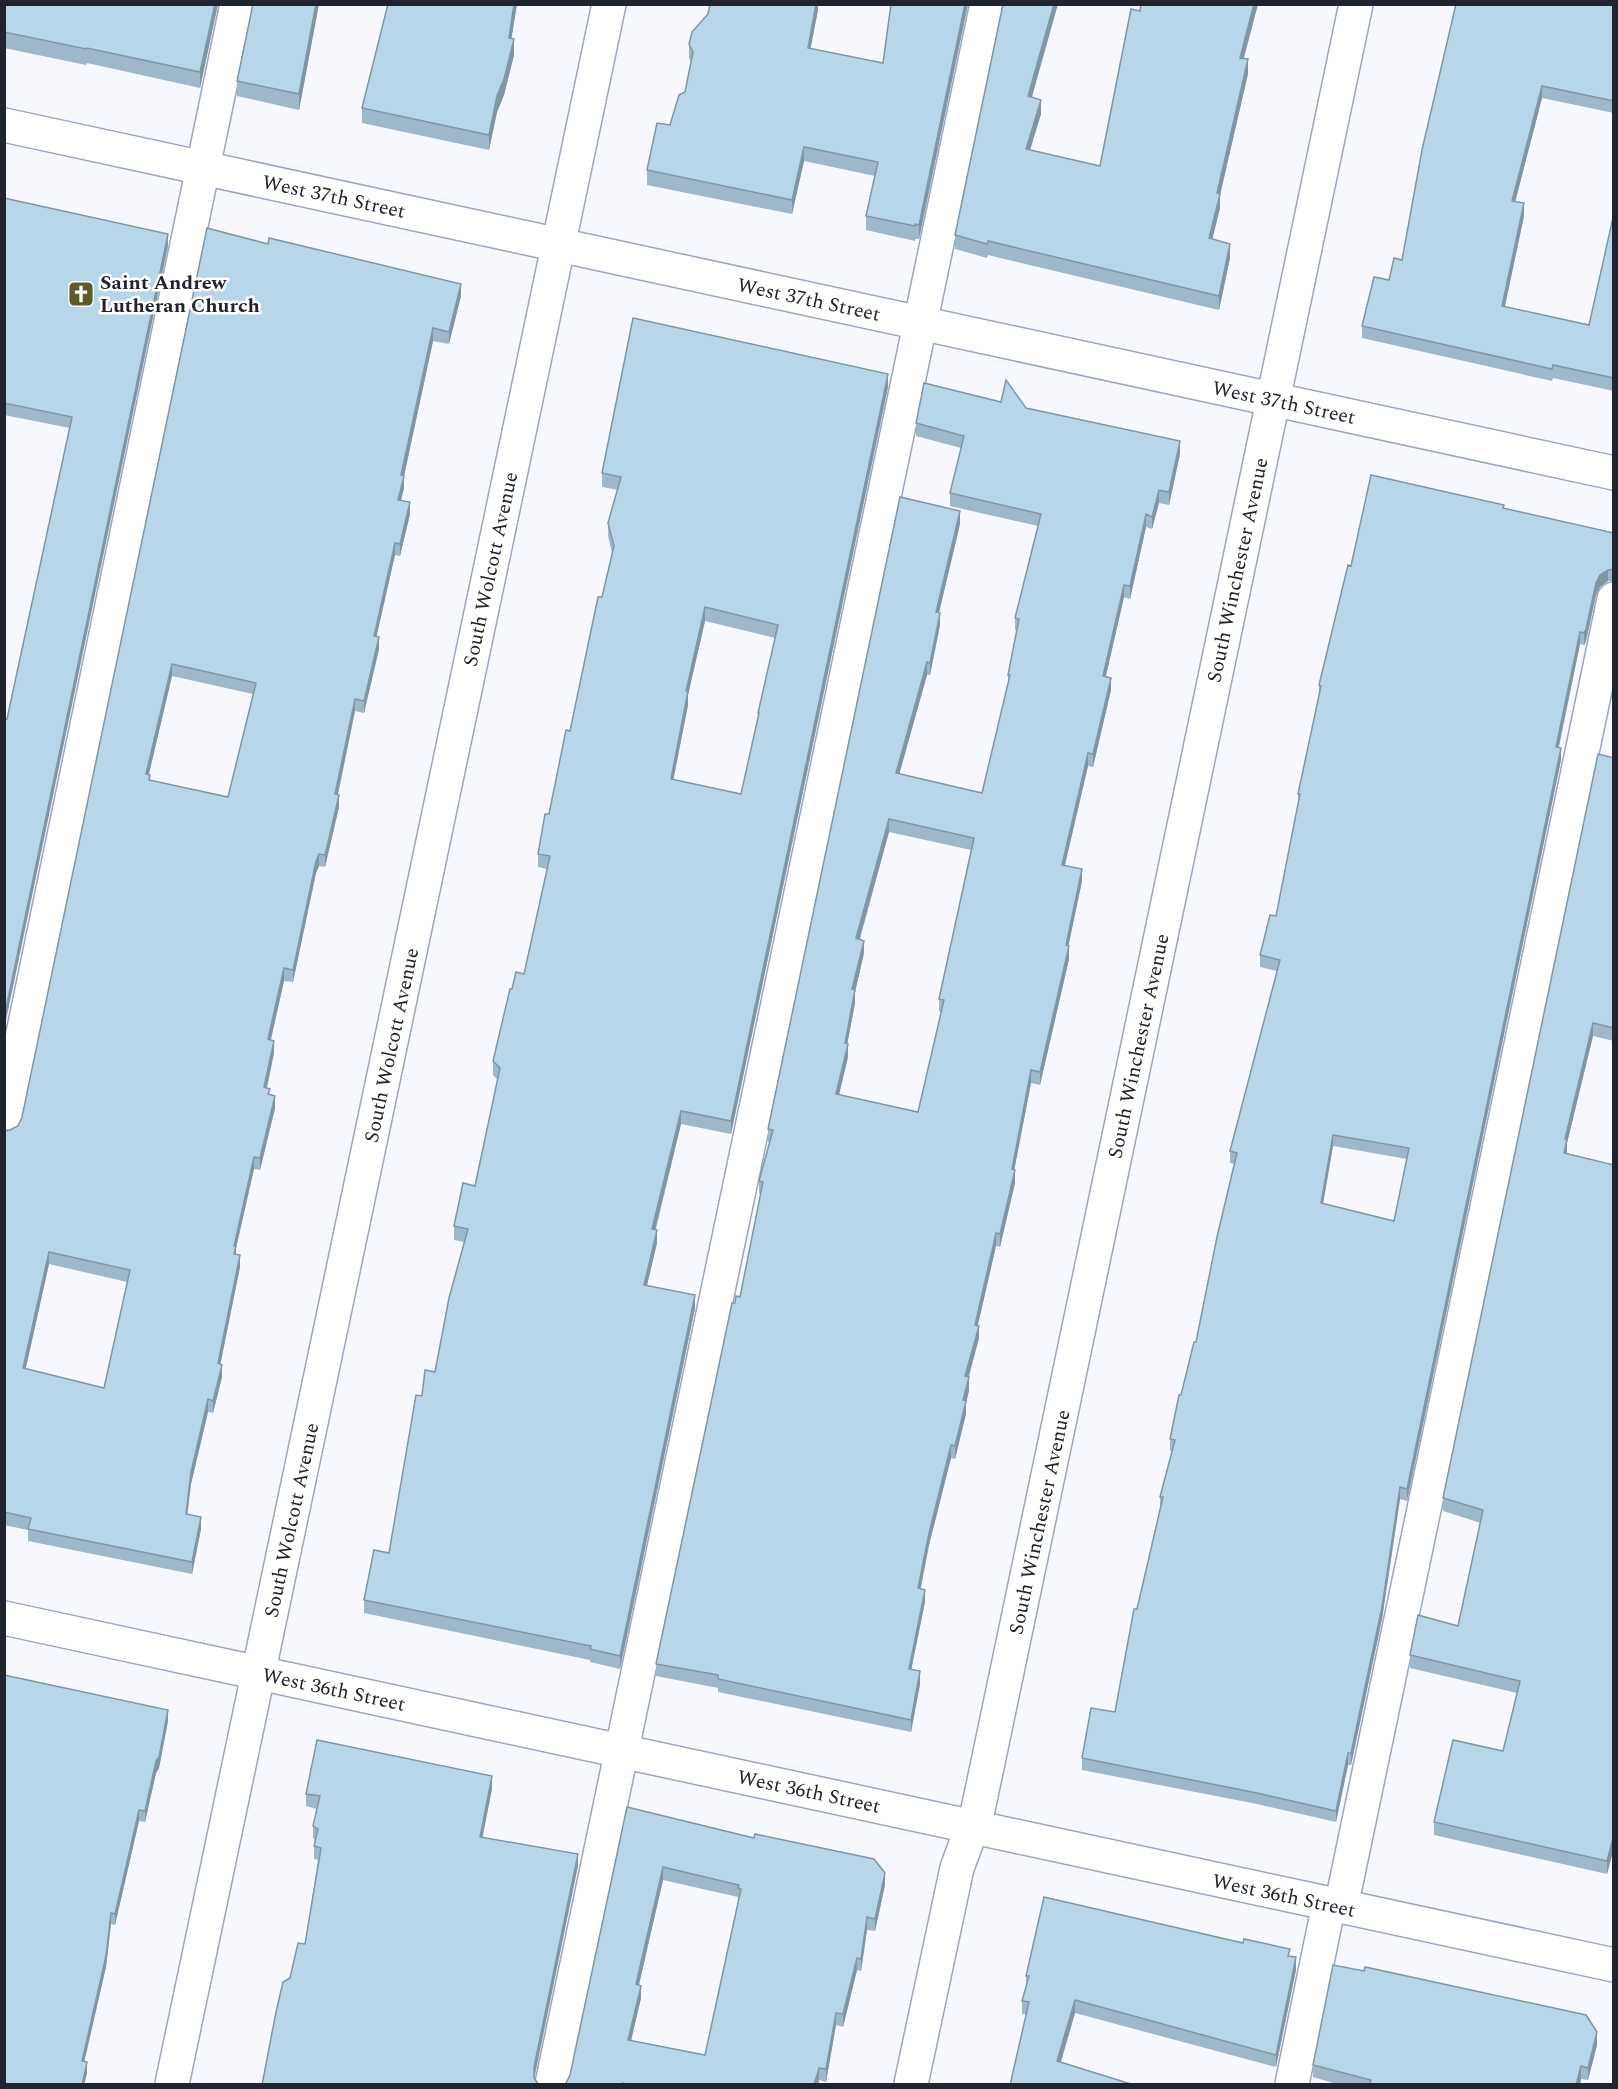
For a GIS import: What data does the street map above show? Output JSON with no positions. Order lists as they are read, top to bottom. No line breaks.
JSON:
{"streets":{"street":["West 37th Street","South Wolcott Avenue","South Winchester Avenue","West 36th Street"]},"crossings":[["West 37th Street","South Wolcott Avenue"],["West 37th Street","South Winchester Avenue"],["South Wolcott Avenue","West 36th Street"],["South Winchester Avenue","West 36th Street"]],"places":{"church":["Saint Andrew Lutheran Church"]}}
